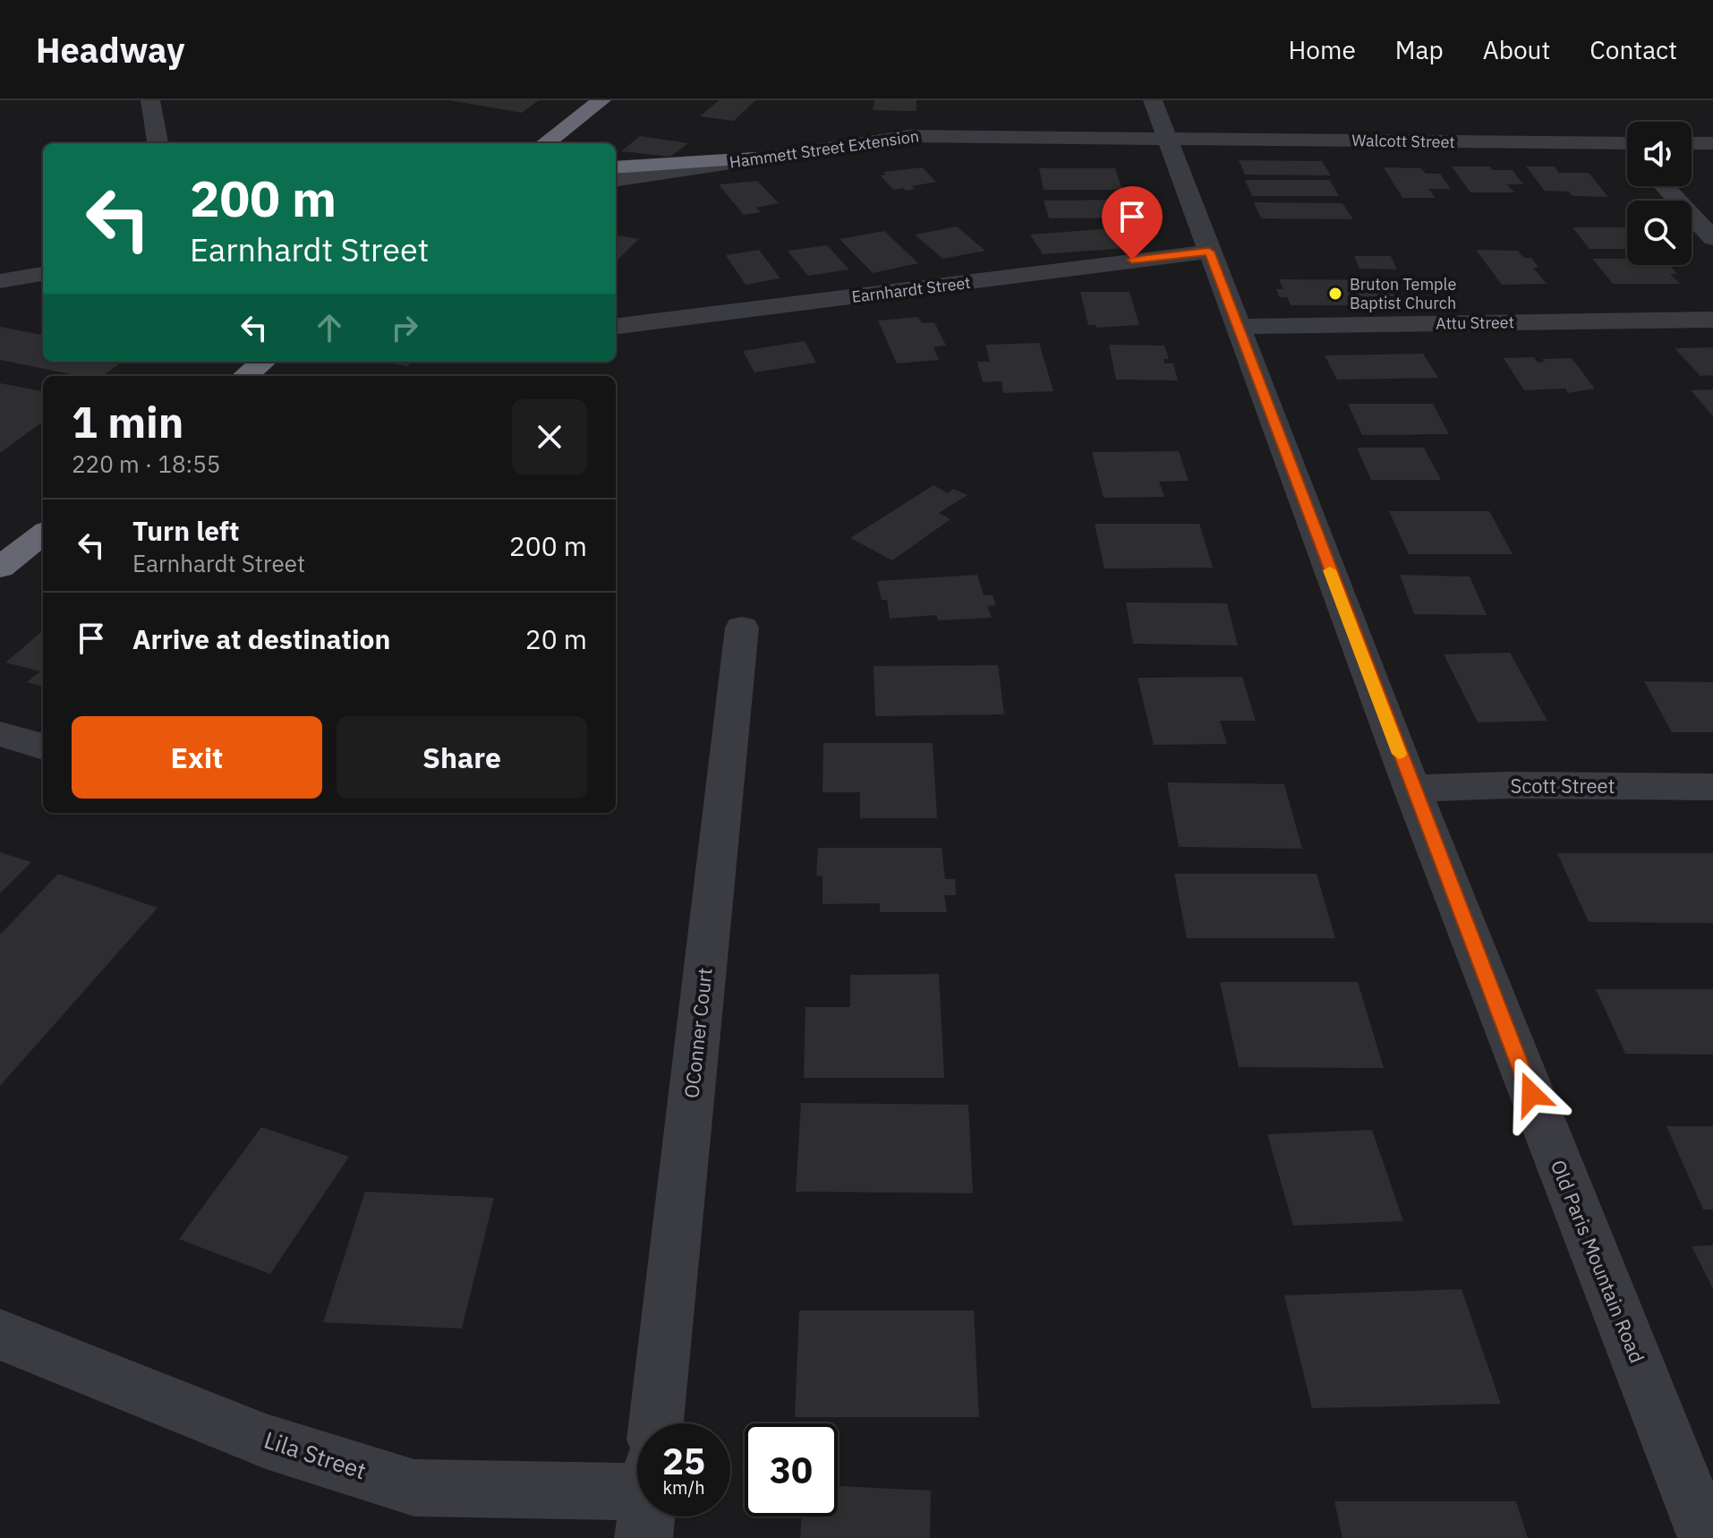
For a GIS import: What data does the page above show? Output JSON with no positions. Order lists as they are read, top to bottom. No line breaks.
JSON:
{"streets":{"street":["Walcott Street","Hammett Street Extension","Earnhardt Street","Attu Street","Scott Street","OConner Court","Old Paris Mountain Road","Lila Street"]},"crossings":[["Walcott Street","Hammett Street Extension"],["Walcott Street","Old Paris Mountain Road"],["Hammett Street Extension","Old Paris Mountain Road"],["Earnhardt Street","Old Paris Mountain Road"],["Attu Street","Old Paris Mountain Road"],["Scott Street","Old Paris Mountain Road"]],"places":["Bruton Temple Baptist Church"],"page":{"header":"Headway","nav":["Home","Map","About","Contact"],"turn":["200 m","Earnhardt Street"],"heading":["1 min","220 m · 18:55"],"list":[{"name":"Turn left","note":"Earnhardt Street","value":"200 m"},{"name":"Arrive at destination","value":"20 m"}],"buttons":["Exit","Share"],"speed":"25 km/h","limit":"30"}}
